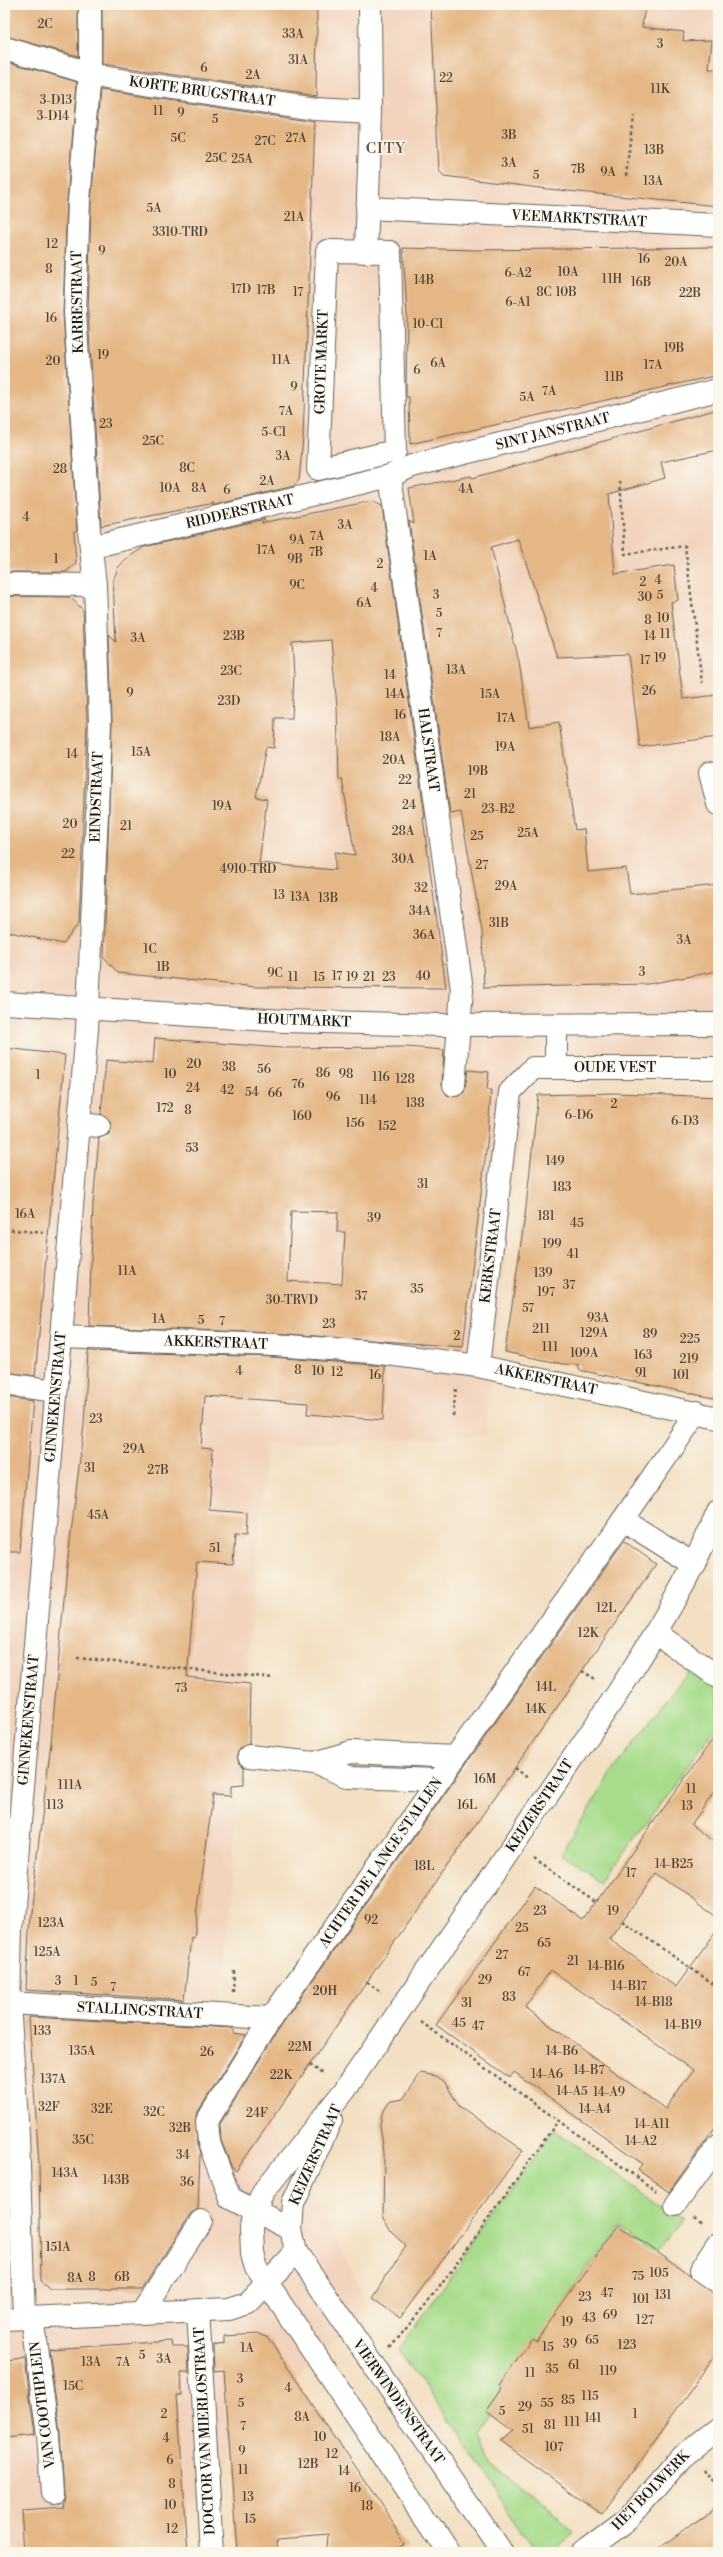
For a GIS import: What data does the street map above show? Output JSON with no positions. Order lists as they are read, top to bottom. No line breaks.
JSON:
{"streets":{"street":["KORTE BRUGSTRAAT","VEEMARKTSTRAAT","KARRESTRAAT","GROTE MARKT","SINT JANSTRAAT","RIDDERSTRAAT","HALSTRAAT","EINDSTRAAT","HOUTMARKT","OUDE VEST","KERKSTRAAT","AKKERSTRAAT","GINNEKENSTRAAT","KEIZERSTRAAT","ACHTER DE LANGE STALLEN","STALLINGSTRAAT","VIERWINDENSTRAAT","VAN COOTHPLEIN","DOCTOR VAN MIERLOSTRAAT","HET BOLWERK"]},"crossings":[["KORTE BRUGSTRAAT","KARRESTRAAT"],["KARRESTRAAT","RIDDERSTRAAT"],["KARRESTRAAT","EINDSTRAAT"],["SINT JANSTRAAT","RIDDERSTRAAT"],["SINT JANSTRAAT","HALSTRAAT"],["RIDDERSTRAAT","HALSTRAAT"],["HALSTRAAT","HOUTMARKT"],["EINDSTRAAT","HOUTMARKT"],["EINDSTRAAT","GINNEKENSTRAAT"],["HOUTMARKT","GINNEKENSTRAAT"],["OUDE VEST","KERKSTRAAT"],["KERKSTRAAT","AKKERSTRAAT"],["AKKERSTRAAT","GINNEKENSTRAAT"],["AKKERSTRAAT","ACHTER DE LANGE STALLEN"],["GINNEKENSTRAAT","STALLINGSTRAAT"],["GINNEKENSTRAAT","VAN COOTHPLEIN"],["KEIZERSTRAAT","ACHTER DE LANGE STALLEN"],["KEIZERSTRAAT","VIERWINDENSTRAAT"],["ACHTER DE LANGE STALLEN","STALLINGSTRAAT"]],"districts":["CITY"],"house_numbers":["2C","33A","3","31A","6","2A","22","11K","3-D13","11","9","3-D14","5","3B","5C","27A","27C","13B","25C","25A","3A","7B","9A","5","13A","5A","21A","3310-TRD","12","9","16","20A","8","10A","6-A2","11H","14B","16B","17D","17B","17","8C","10B","22B","6-A1","16","10-C1","19B","19","11A","20","6A","17A","6","11B","9","7A","5A","7A","23","5-C1","25C","3A","8C","28","2A","10A","8A","4A","6","4","3A","7A","9A","17A","7B","1A","1","9B","2","4","2","9C","4","3","5","30","6A","5","10","8","7","11","23B","14","3A","19","17","13A","23C","14","26","9","14A","15A","23D","16","17A","18A","19A","15A","14","20A","19B","22","21","24","19A","23-B2","20","21","28A","25A","25","22","30A","27","4910-TRD","29A","32","13","13A","13B","34A","31B","36A","3A","1C","1B","3","9C","17","40","11","15","19","21","23","20","38","56","86","10","98","1","116","128","76","24","42","54","66","96","114","138","2","172","8","6-D6","160","6-D3","156","152","53","149","31","183","16A","181","39","45","199","41","11A","139","37","35","197","37","30-TRVD","57","93A","1A","5","7","23","211","129A","89","2","225","111","109A","163","219","8","4","10","12","91","16","101","23","29A","31","27B","45A","51","12L","12K","14L","73","14K","16M","111A","11","113","16L","13","14-B25","18L","17","23","19","92","123A","25","65","125A","27","21","14-B16","67","29","3","1","5","14-B17","7","20H","83","14-B18","31","45","14-B19","47","133","22M","135A","14-B6","26","14-B7","14-A6","22K","137A","14-A5","14-A9","32F","32E","14-A4","32C","24F","14-A11","32B","35C","14-A2","34","143A","143B","36","151A","105","75","8","6B","8A","47","131","23","101","69","43","127","19","65","39","123","15","1A","5","3A","13A","7A","61","35","119","11","3","15C","4","115","85","5","55","29","5","2","1","8A","141","111","81","7","51","10","4","107","9","12","6","12B","11","14","8","16","13","10","18","15","12"]}
